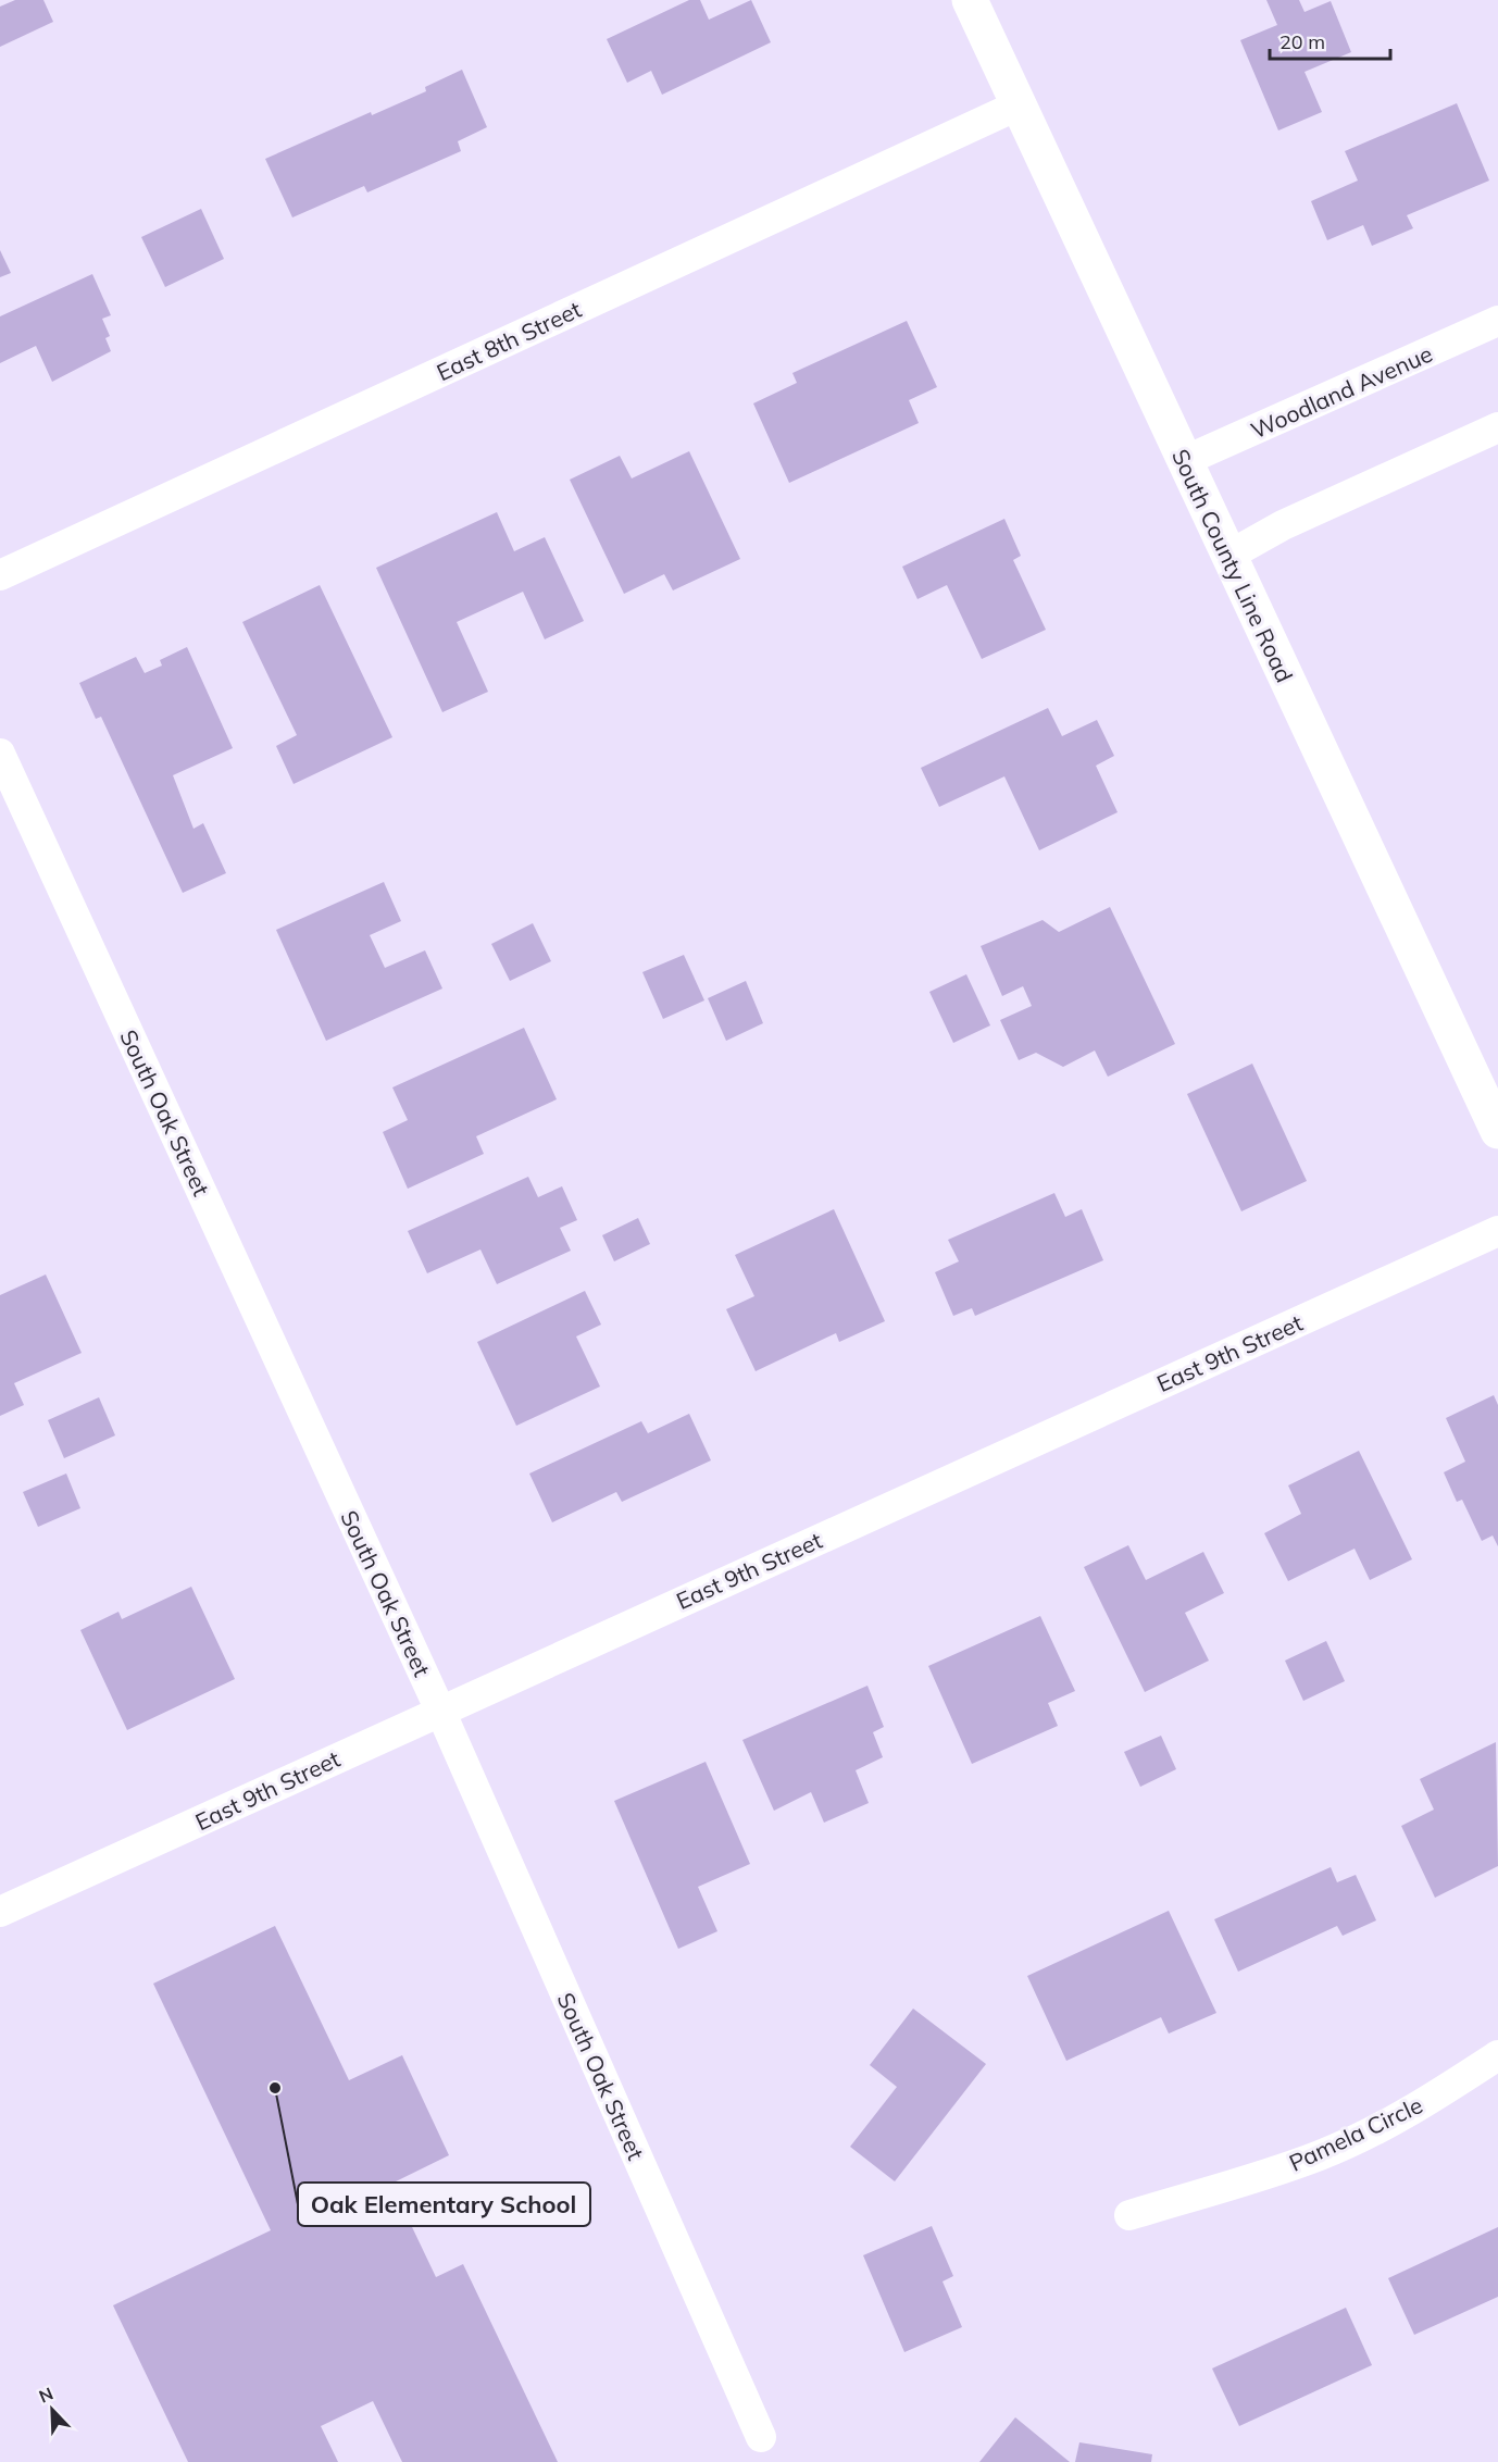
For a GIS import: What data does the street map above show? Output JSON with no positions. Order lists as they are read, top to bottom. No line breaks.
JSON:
{"streets":{"main road":["South County Line Road"],"street":["East 8th Street","Woodland Avenue","South Oak Street","East 9th Street","Pamela Circle"]},"crossings":[["East 8th Street","South County Line Road"],["Woodland Avenue","South County Line Road"],["South Oak Street","East 9th Street"]],"places":["Oak Elementary School"],"scale_bar":"20 m","north":"top left"}
